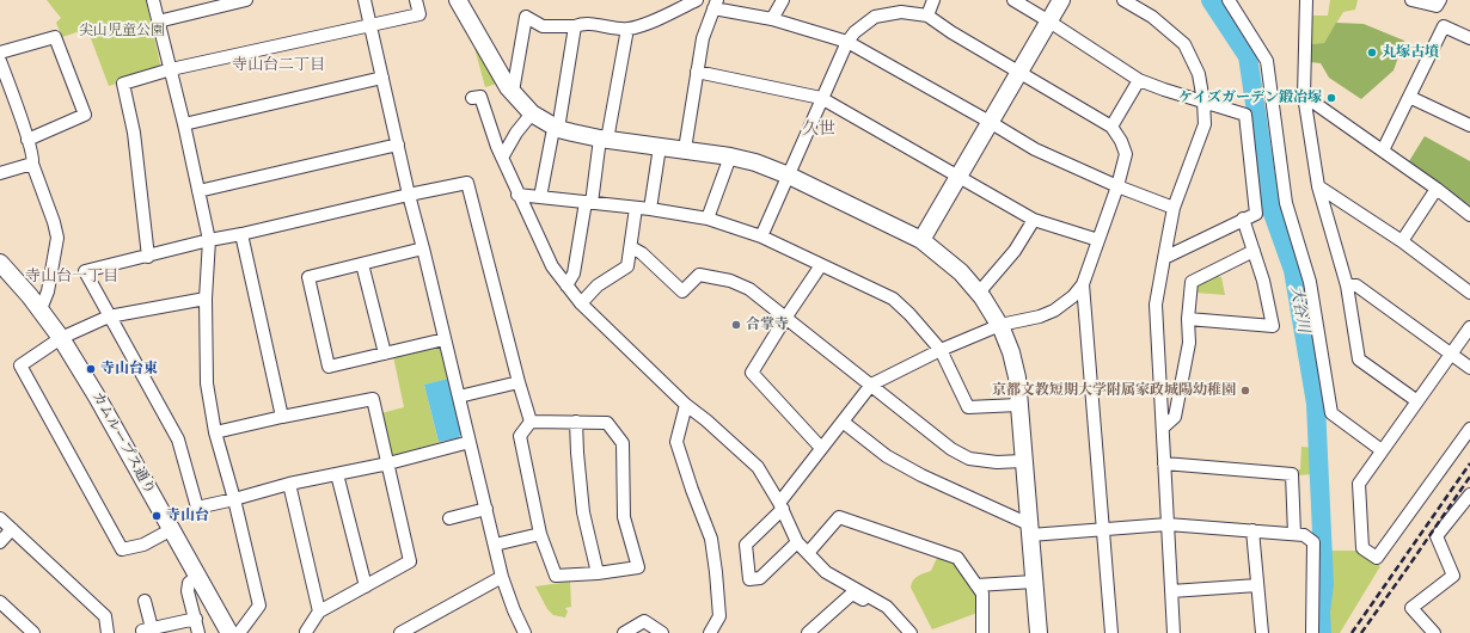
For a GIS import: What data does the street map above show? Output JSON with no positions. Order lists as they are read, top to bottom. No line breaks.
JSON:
{"streets":{"street":["カムループス通り"]},"districts":["寺山台二丁目","久世","寺山台一丁目"],"water":["大谷川"],"parks":["尖山児童公園"],"places":["丸塚古墳","ケイズガーデン鍛冶塚","合掌寺","寺山台東","京都文教短期大学附属家政城陽幼稚園","寺山台"]}
